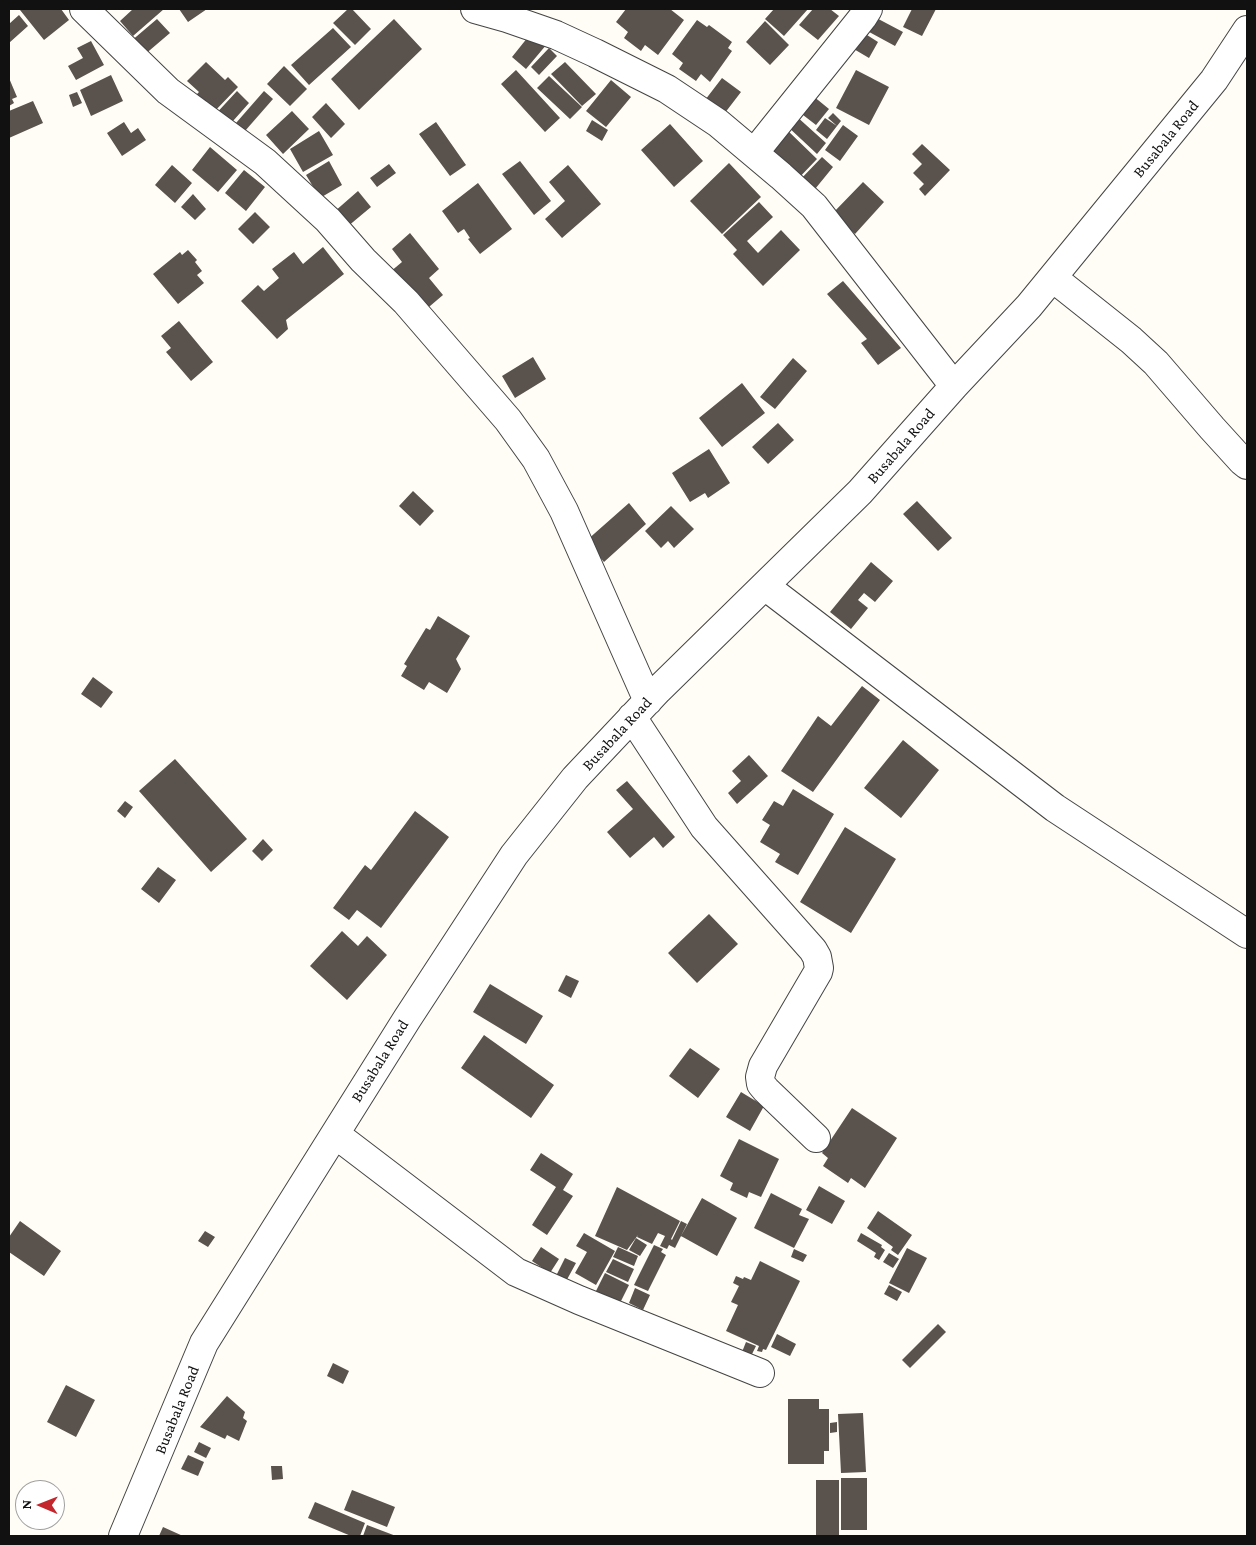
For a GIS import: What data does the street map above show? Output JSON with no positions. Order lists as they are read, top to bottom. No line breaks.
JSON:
{"streets":{"street":["Busabala Road"]},"north":"left"}
